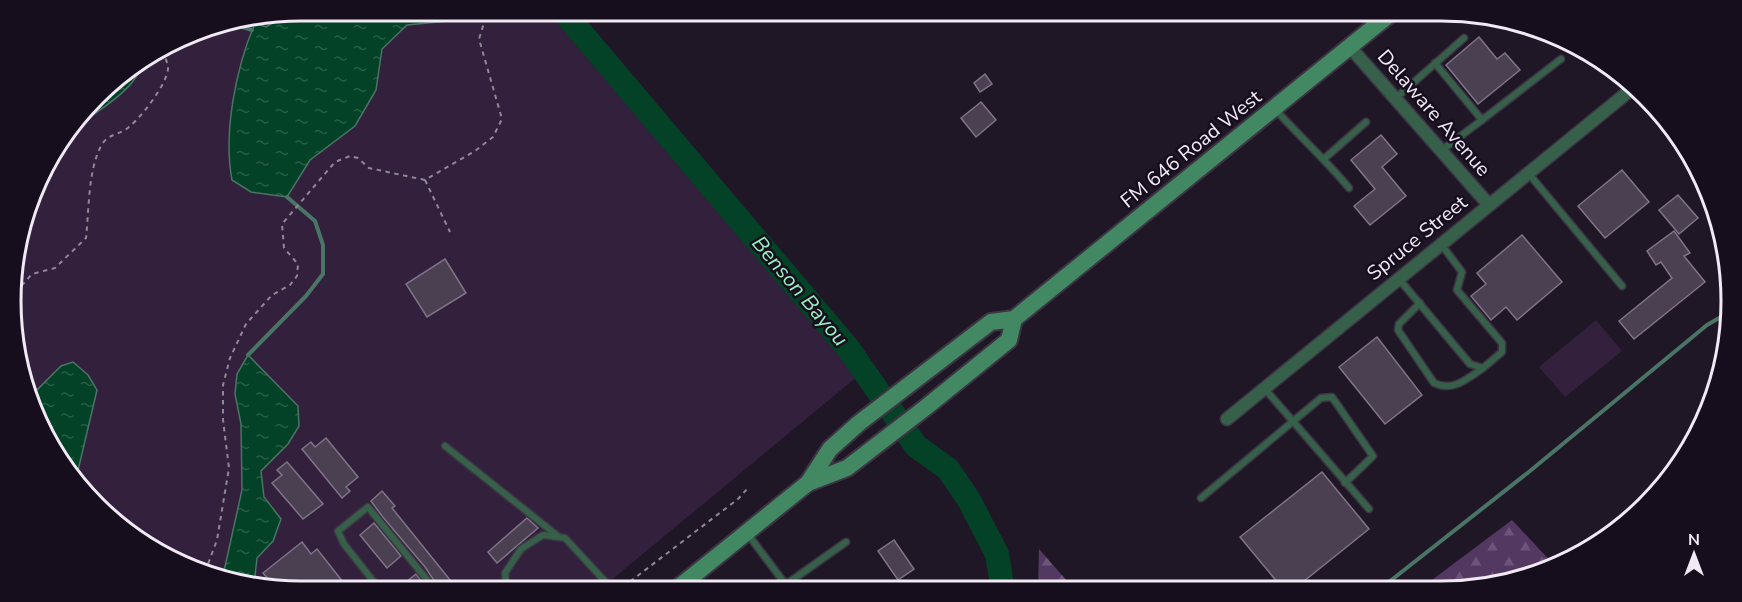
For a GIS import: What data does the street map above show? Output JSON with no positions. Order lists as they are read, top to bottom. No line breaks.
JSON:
{"streets":{"main road":["FM 646 Road West"],"street":["Delaware Avenue","Spruce Street"]},"crossings":[["Delaware Avenue","FM 646 Road West"],["Delaware Avenue","Spruce Street"]],"water":["Benson Bayou"],"north":"top"}
